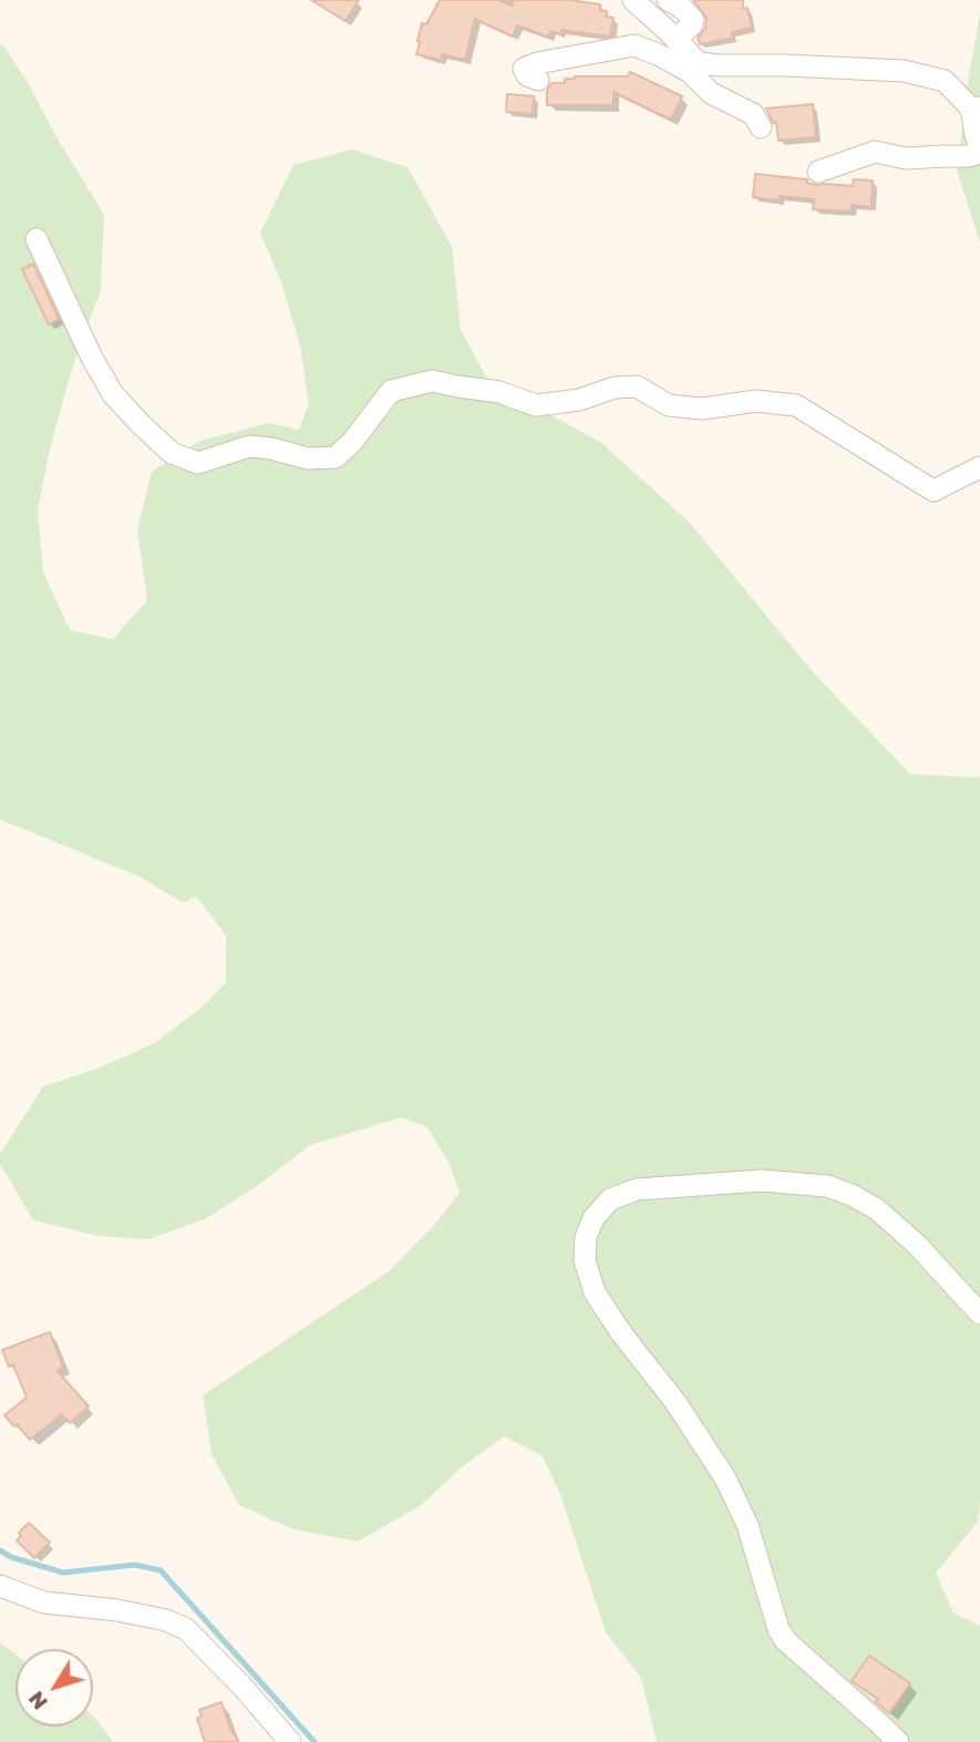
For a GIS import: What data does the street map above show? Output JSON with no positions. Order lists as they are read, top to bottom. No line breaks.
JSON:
{"north":"bottom left"}
